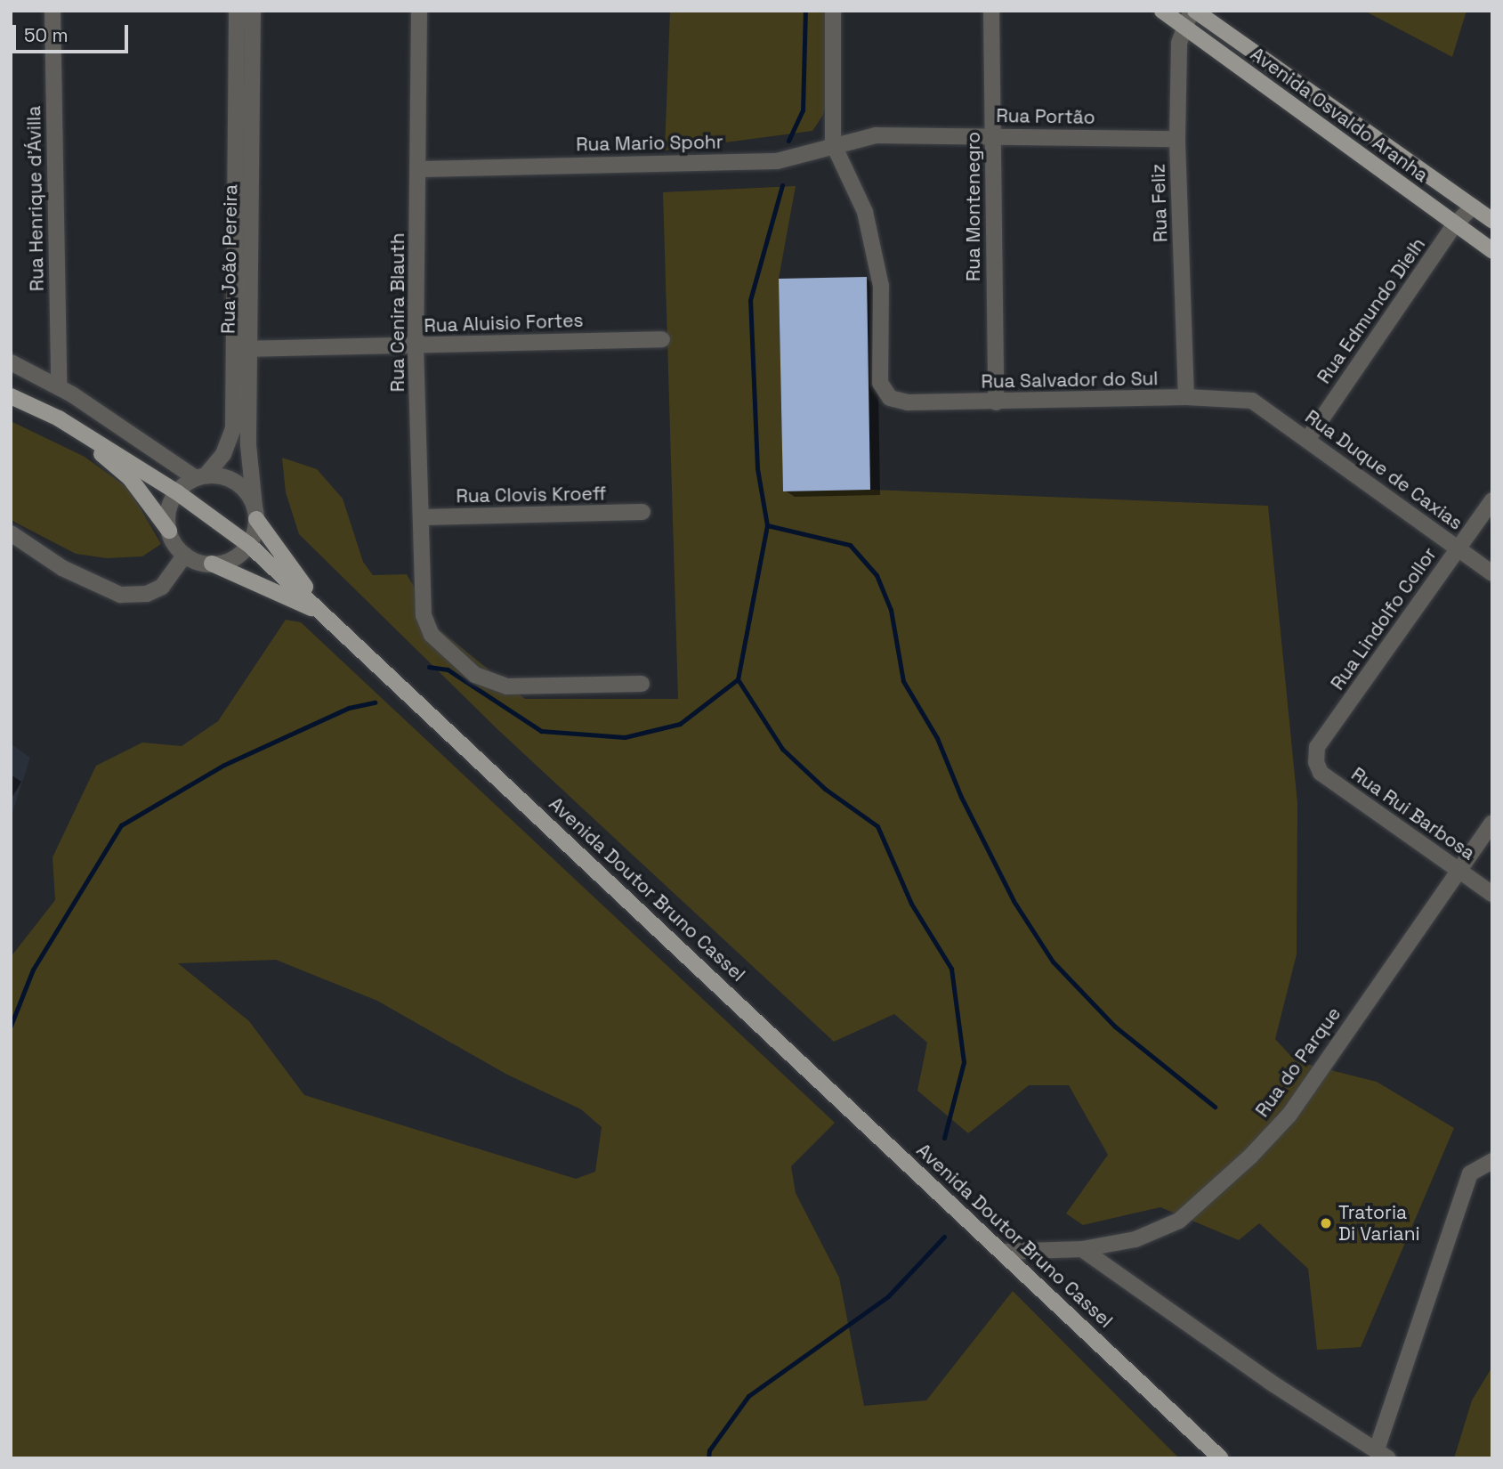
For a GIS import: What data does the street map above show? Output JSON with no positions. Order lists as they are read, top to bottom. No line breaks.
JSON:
{"streets":{"main road":["Avenida Osvaldo Aranha","Avenida Doutor Bruno Cassel"],"street":["Rua Portão","Rua Mario Spohr","Rua Henrique d'Ávilla","Rua Feliz","Rua Montenegro","Rua João Pereira","Rua Edmundo Dielh","Rua Cenira Blauth","Rua Aluisio Fortes","Rua Salvador do Sul","Rua Duque de Caxias","Rua Clovis Kroeff","Rua Lindolfo Collor","Rua Rui Barbosa","Rua do Parque"]},"crossings":[["Avenida Osvaldo Aranha","Rua Feliz"],["Avenida Osvaldo Aranha","Rua Edmundo Dielh"],["Rua Portão","Rua Mario Spohr"],["Rua Portão","Rua Feliz"],["Rua Portão","Rua Montenegro"],["Rua Mario Spohr","Rua Cenira Blauth"],["Rua Mario Spohr","Rua Salvador do Sul"],["Rua Feliz","Rua Salvador do Sul"],["Rua Montenegro","Rua Salvador do Sul"],["Rua João Pereira","Rua Aluisio Fortes"],["Rua João Pereira","Avenida Doutor Bruno Cassel"],["Rua Edmundo Dielh","Rua Duque de Caxias"],["Rua Cenira Blauth","Rua Aluisio Fortes"],["Rua Cenira Blauth","Rua Clovis Kroeff"],["Rua Salvador do Sul","Rua Duque de Caxias"],["Rua Duque de Caxias","Rua Lindolfo Collor"],["Rua Lindolfo Collor","Rua Rui Barbosa"],["Rua Rui Barbosa","Rua do Parque"],["Avenida Doutor Bruno Cassel","Rua do Parque"]],"places":["Tratoria Di Variani"],"scale_bar":"50 m"}
